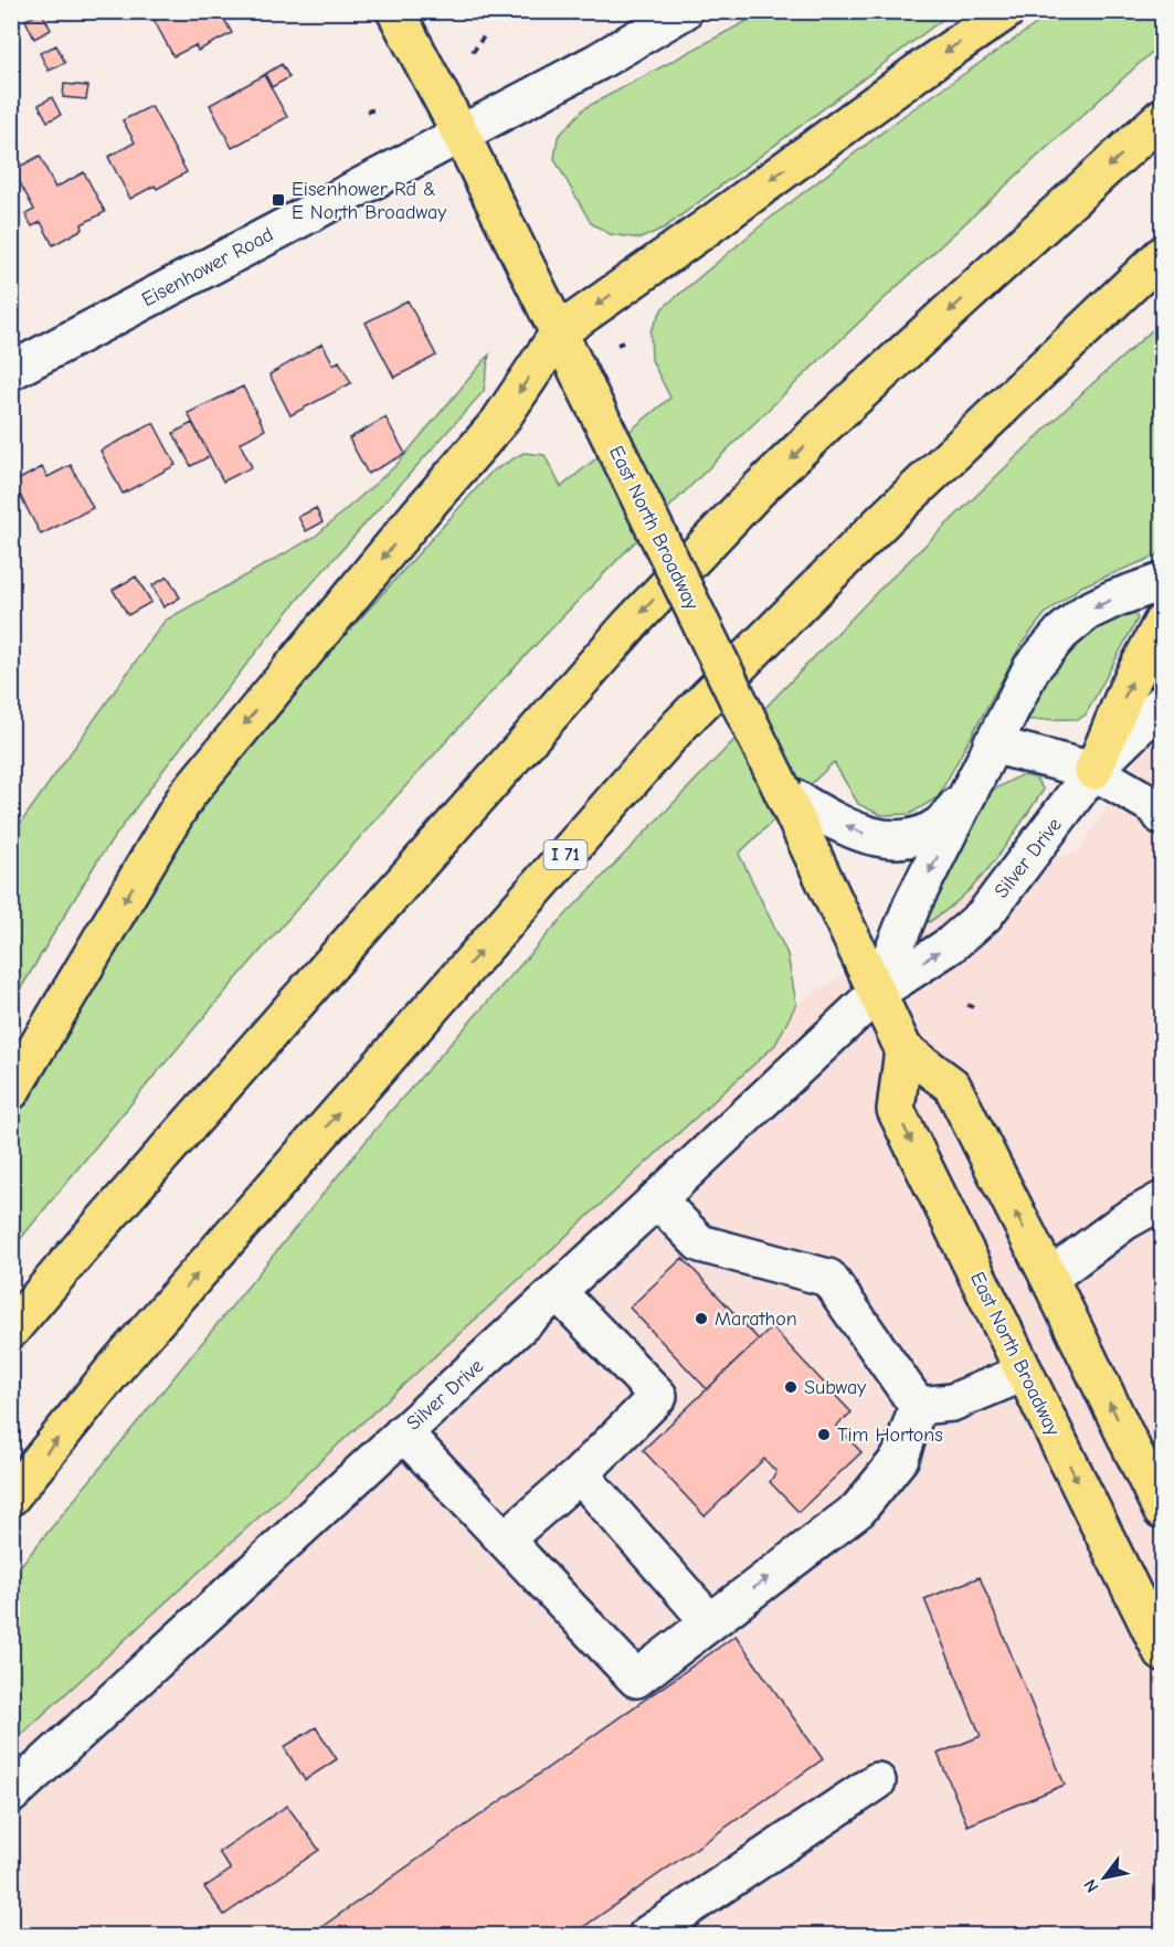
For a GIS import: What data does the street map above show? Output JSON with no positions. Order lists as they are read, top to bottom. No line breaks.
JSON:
{"streets":{"main road":["East North Broadway","I 71"],"street":["Eisenhower Road","Silver Drive"]},"crossings":[["Eisenhower Road","East North Broadway"],["East North Broadway","Silver Drive"]],"places":{"transit":["Eisenhower Rd & E North Broadway"],"other":["Marathon","Subway","Tim Hortons"]},"north":"bottom left"}
